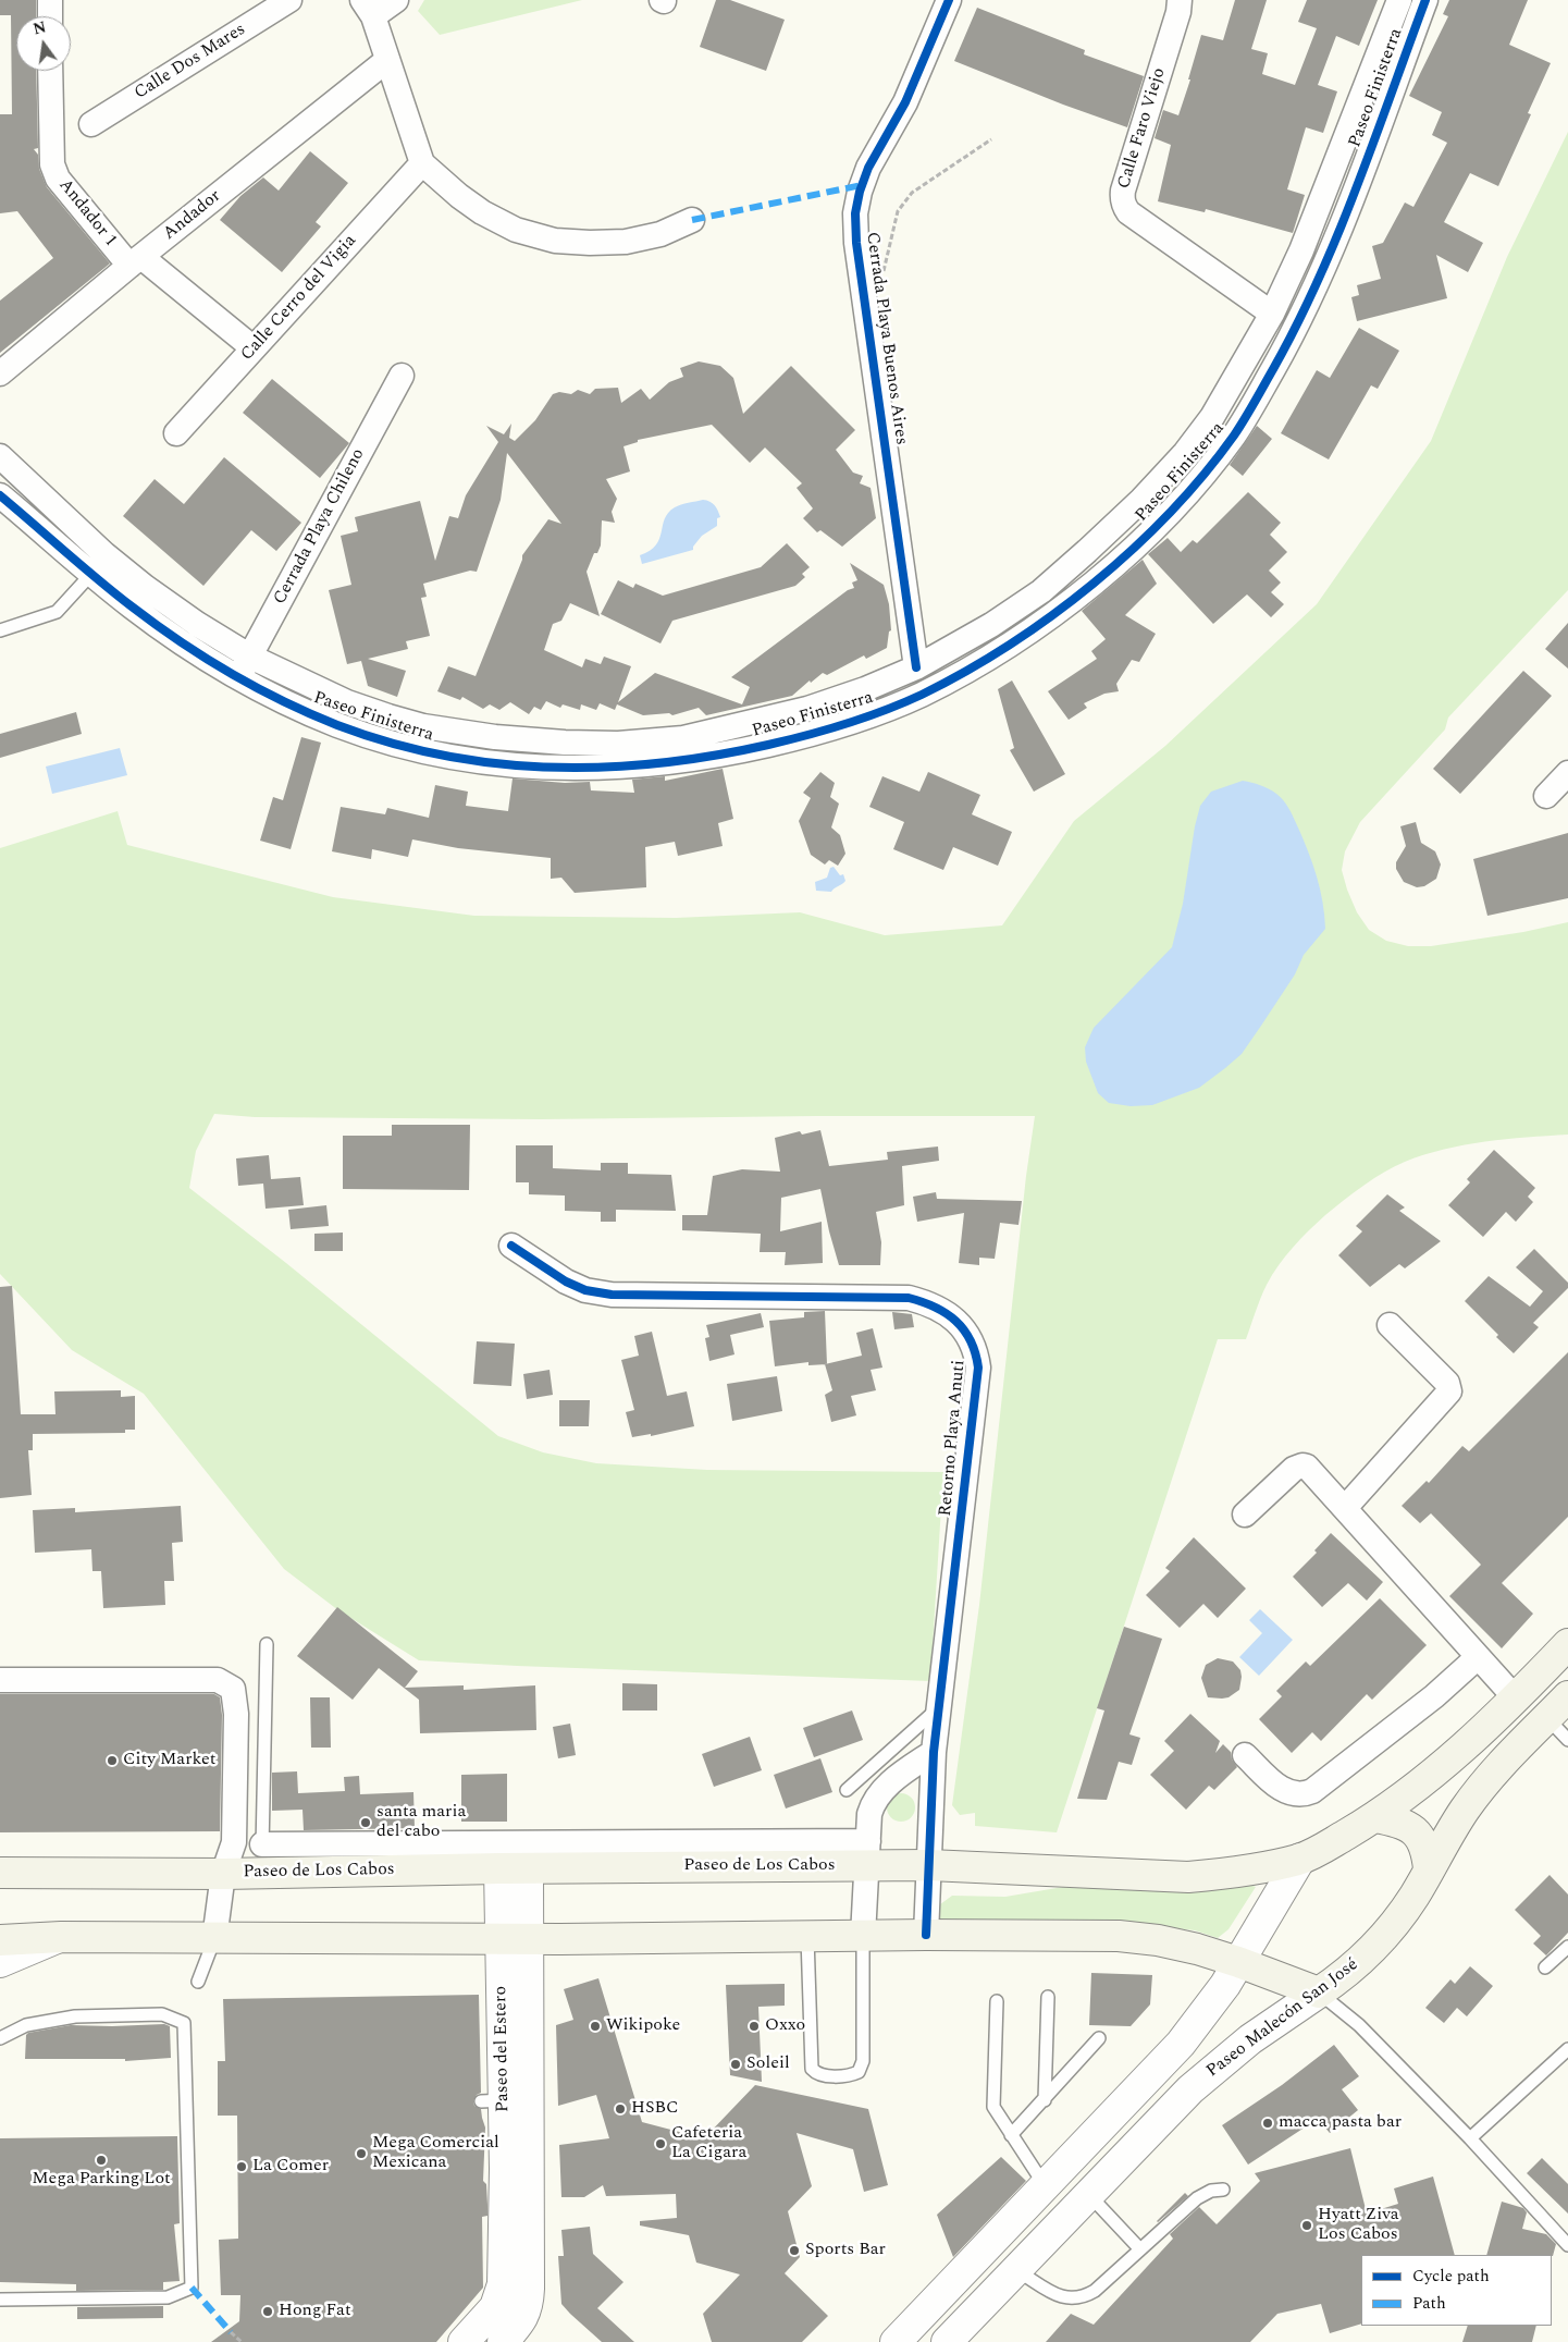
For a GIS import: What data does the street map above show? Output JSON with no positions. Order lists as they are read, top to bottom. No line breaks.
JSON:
{"streets":{"main road":["Paseo de Los Cabos","Paseo Malecón San José"],"street":["Calle Dos Mares","Paseo Finisterra","Calle Faro Viejo","Andador 1","Andador","Calle Cerro del Vigia","Cerrada Playa Buenos Aires","Cerrada Playa Chileno","Retorno Playa Anuti","Paseo del Estero"]},"crossings":[["Paseo Finisterra","Calle Faro Viejo"],["Paseo Finisterra","Cerrada Playa Buenos Aires"],["Paseo Finisterra","Cerrada Playa Chileno"],["Andador 1","Andador"],["Andador 1","Calle Cerro del Vigia"],["Retorno Playa Anuti","Paseo de Los Cabos"],["Paseo de Los Cabos","Paseo del Estero"]],"places":["City Market","santa maria del cabo","Wikipoke","Oxxo","Soleil","HSBC","macca pasta bar","Cafeteria La Cigara","Mega Comercial Mexicana","Mega Parking Lot","La Comer","Hyatt Ziva Los Cabos","Sports Bar","Hong Fat"],"legend":["Cycle path","Path"],"north":"top"}
